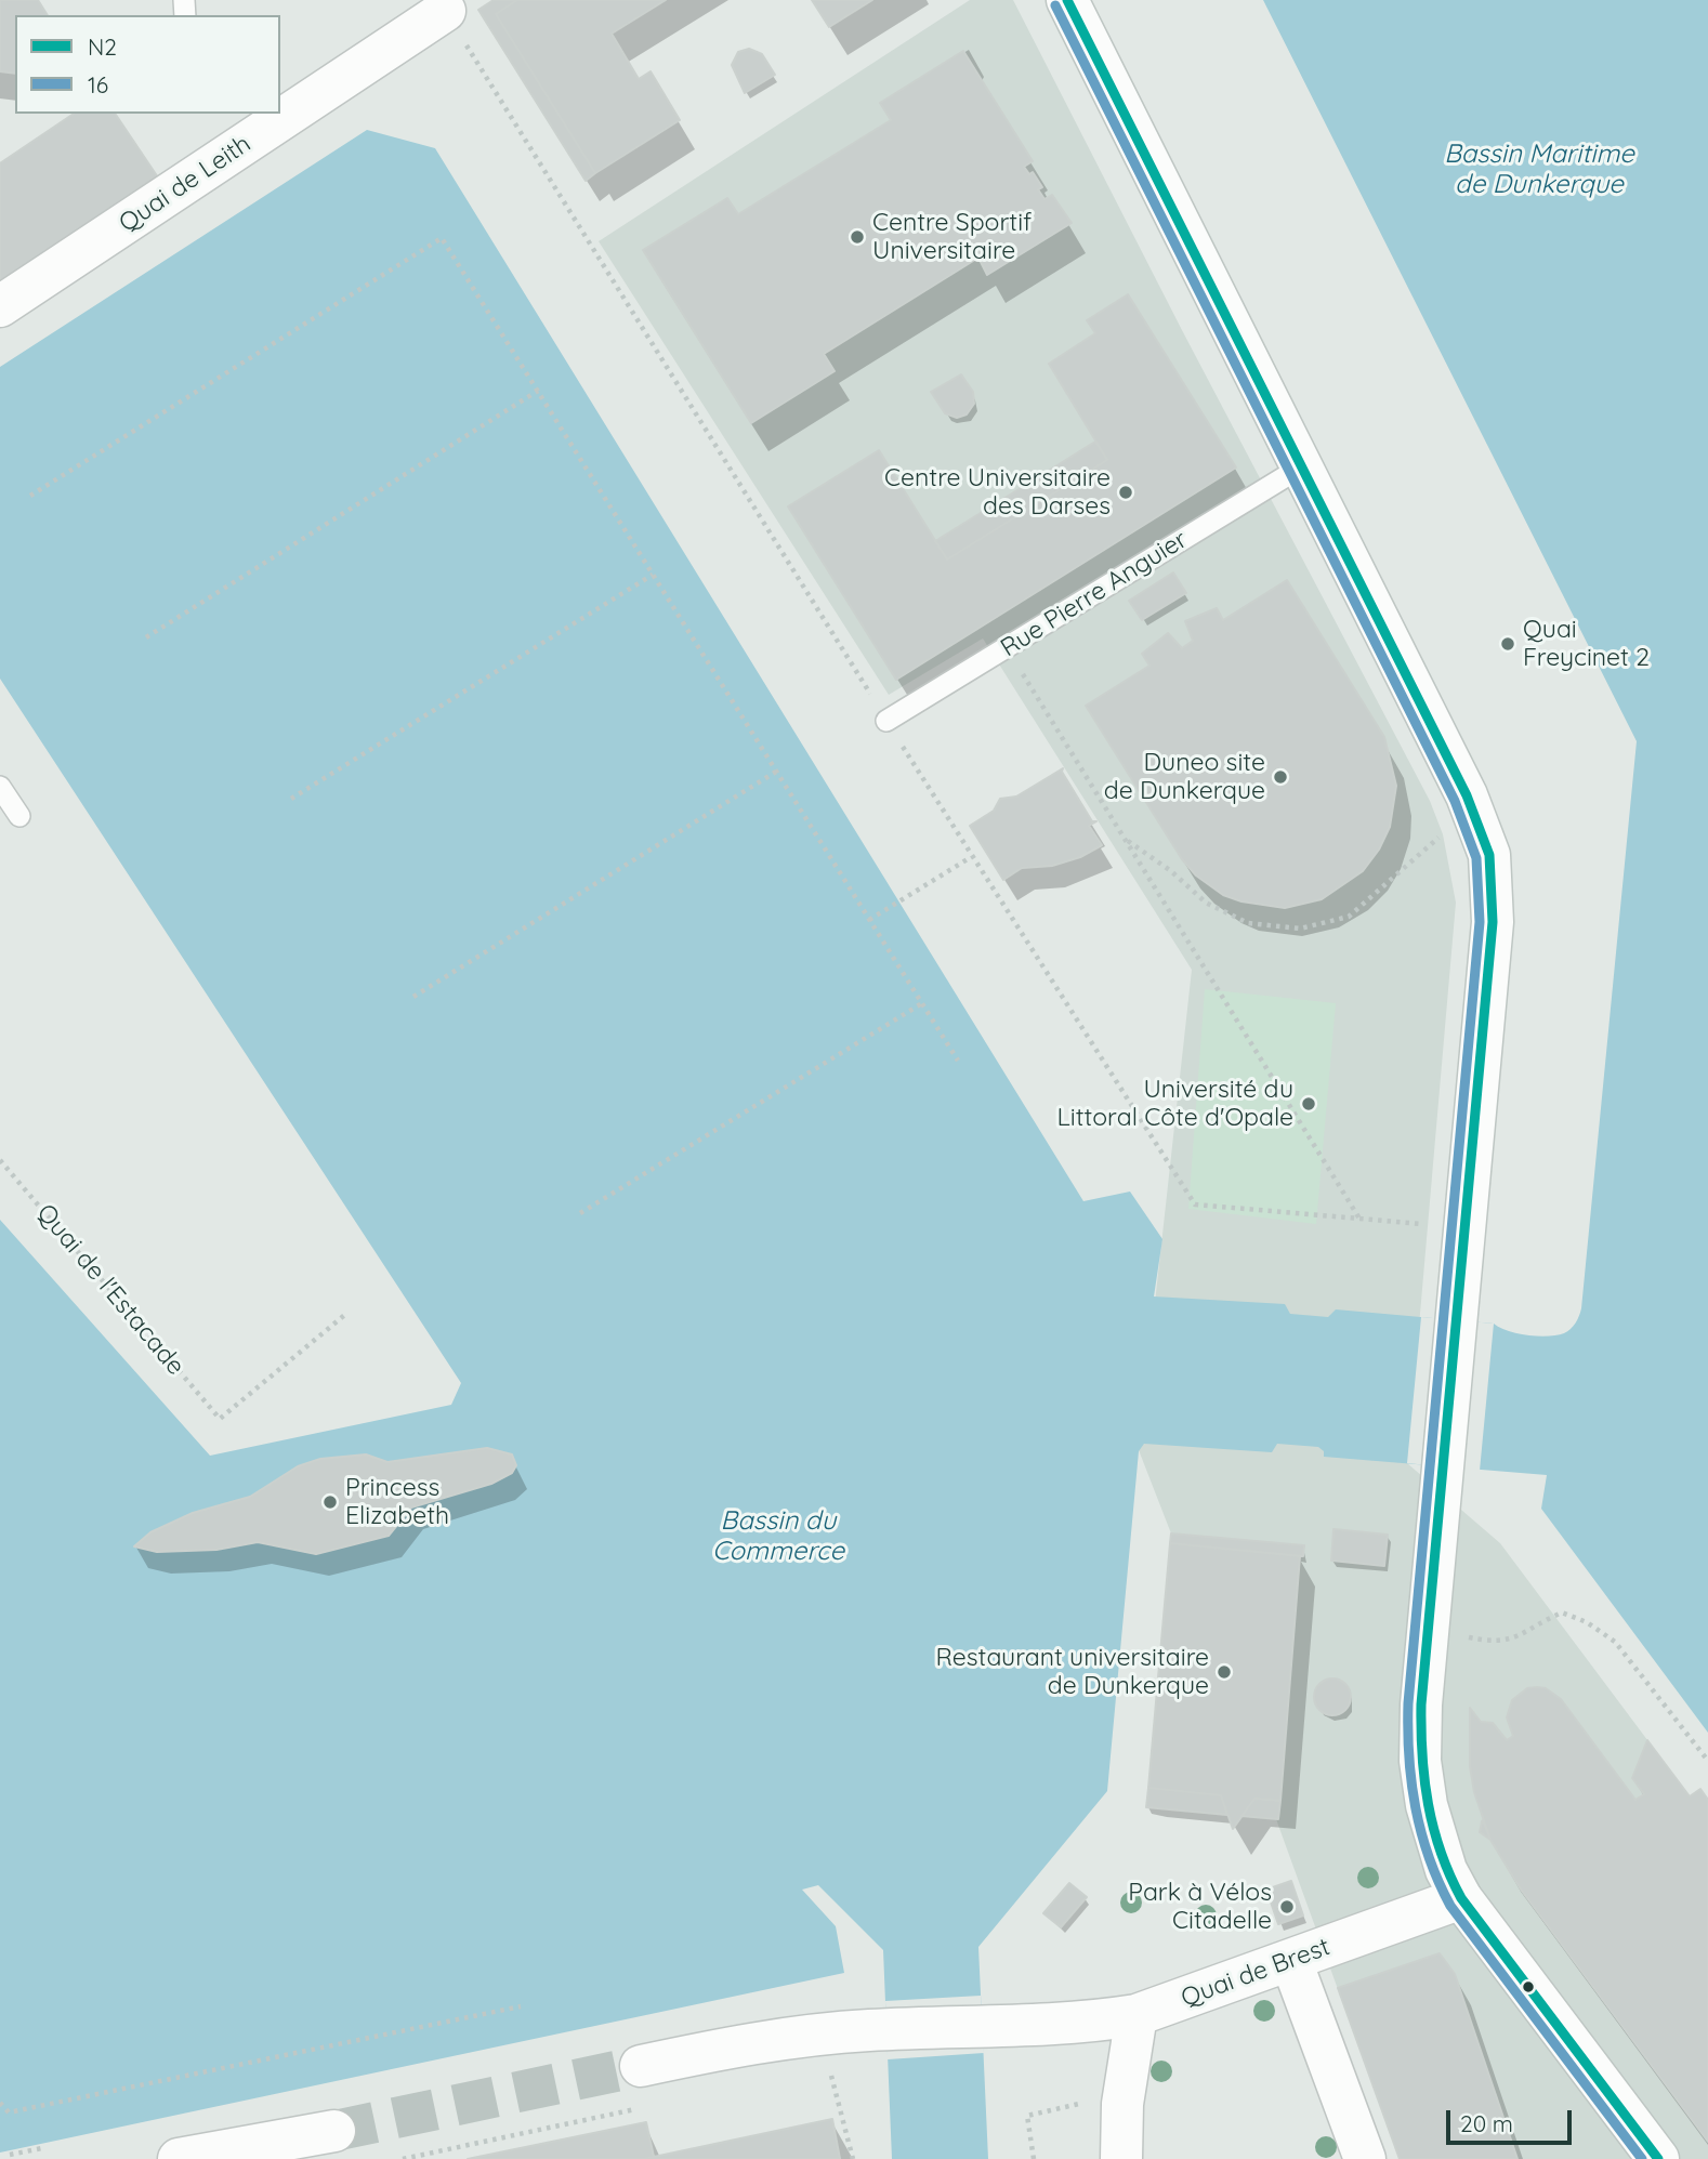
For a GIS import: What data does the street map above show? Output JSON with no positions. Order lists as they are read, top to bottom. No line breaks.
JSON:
{"streets":{"street":["Quai de Leith","Quai de Brest"],"lane":["Rue Pierre Anguier"],"path":["Quai de l'Estacade"]},"water":["Bassin Maritime de Dunkerque","Bassin du Commerce"],"places":["Centre Sportif Universitaire","Centre Universitaire des Darses","Quai Freycinet 2","Duneo site de Dunkerque","Université du Littoral Côte d'Opale","Princess Elizabeth","Restaurant universitaire de Dunkerque","Park à Vélos Citadelle"],"lines":["transit line N2","transit line 16"],"legend":["N2","16"],"scale_bar":"20 m"}
